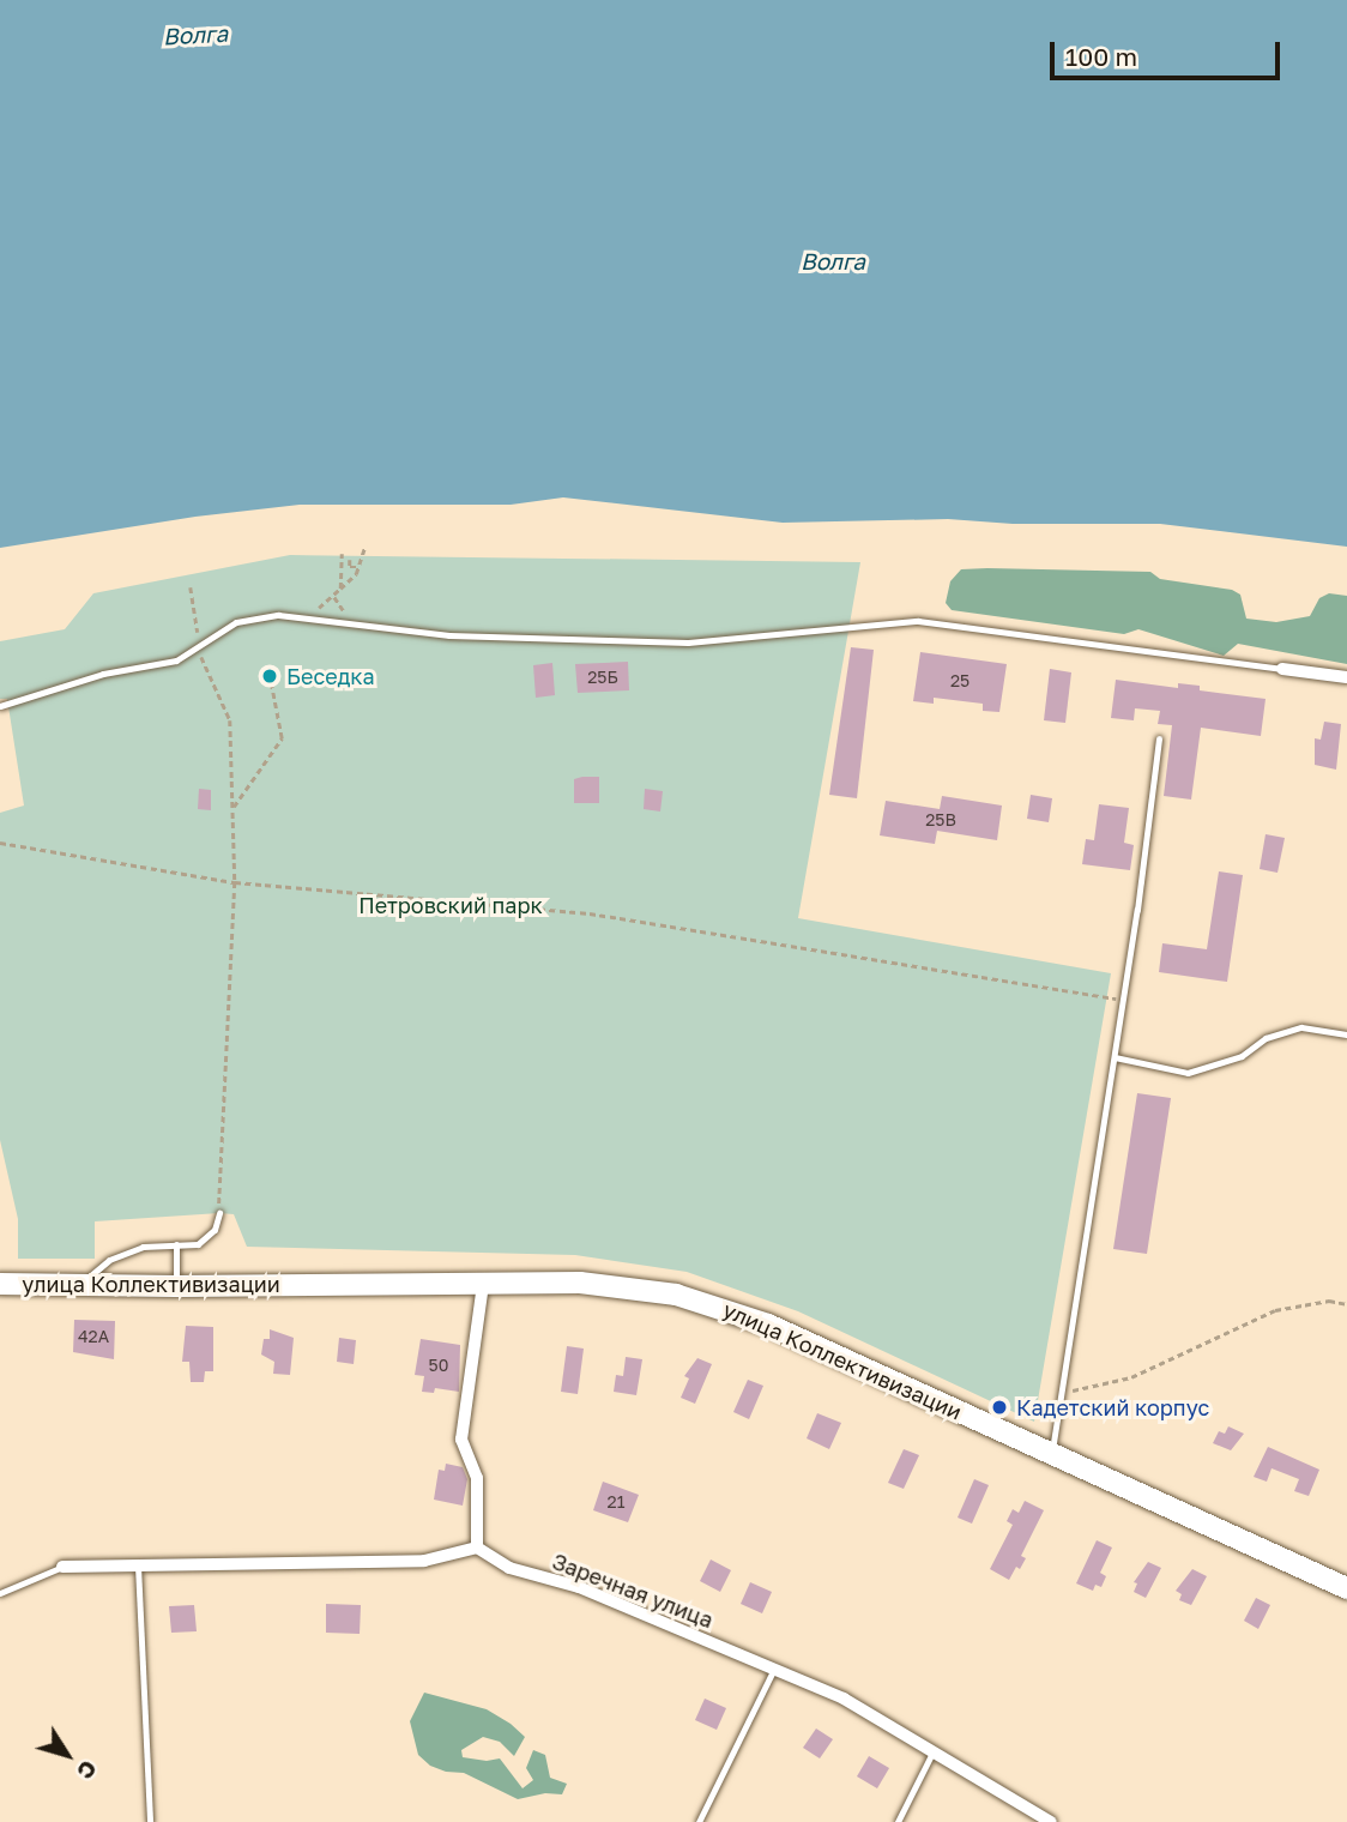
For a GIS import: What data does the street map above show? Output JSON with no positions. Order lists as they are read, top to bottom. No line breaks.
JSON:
{"streets":{"main road":["улица Коллективизации"],"street":["Заречная улица"]},"water":["Волга"],"parks":["Петровский парк"],"places":["Беседка","Кадетский корпус"],"house_numbers":["25Б","25","25В","42А","50","21"],"scale_bar":"100 m","north":"bottom right"}
